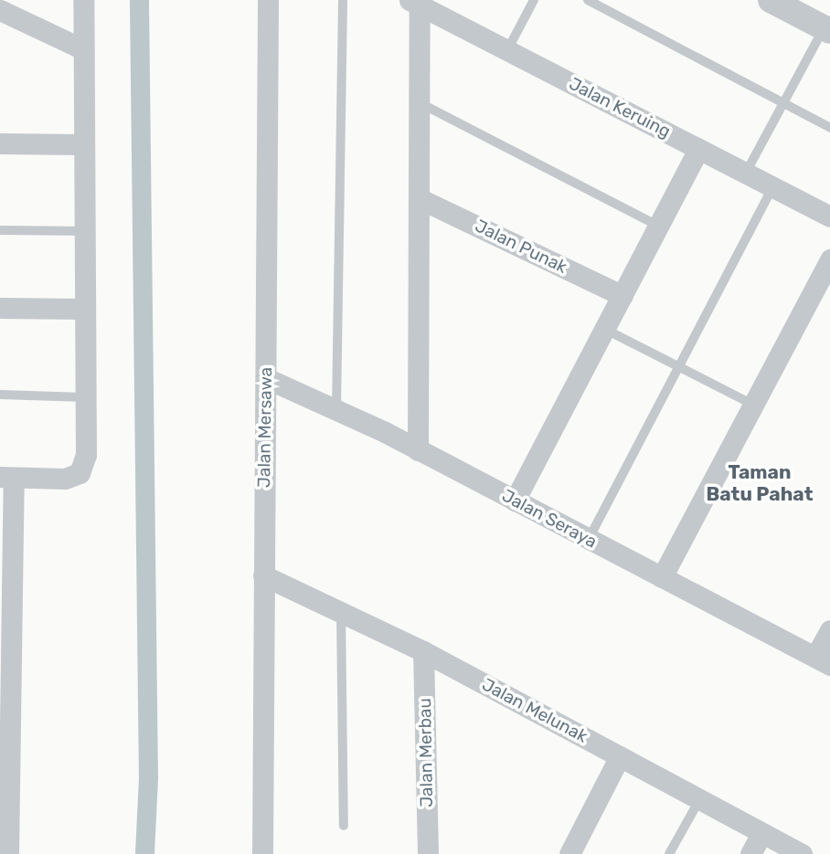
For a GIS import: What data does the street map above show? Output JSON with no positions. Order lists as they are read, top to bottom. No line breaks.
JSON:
{"streets":{"street":["Jalan Keruing","Jalan Punak","Jalan Mersawa","Jalan Seraya","Jalan Melunak","Jalan Merbau"]},"crossings":[["Jalan Mersawa","Jalan Seraya"],["Jalan Mersawa","Jalan Melunak"],["Jalan Melunak","Jalan Merbau"]],"districts":["Taman Batu Pahat"]}
